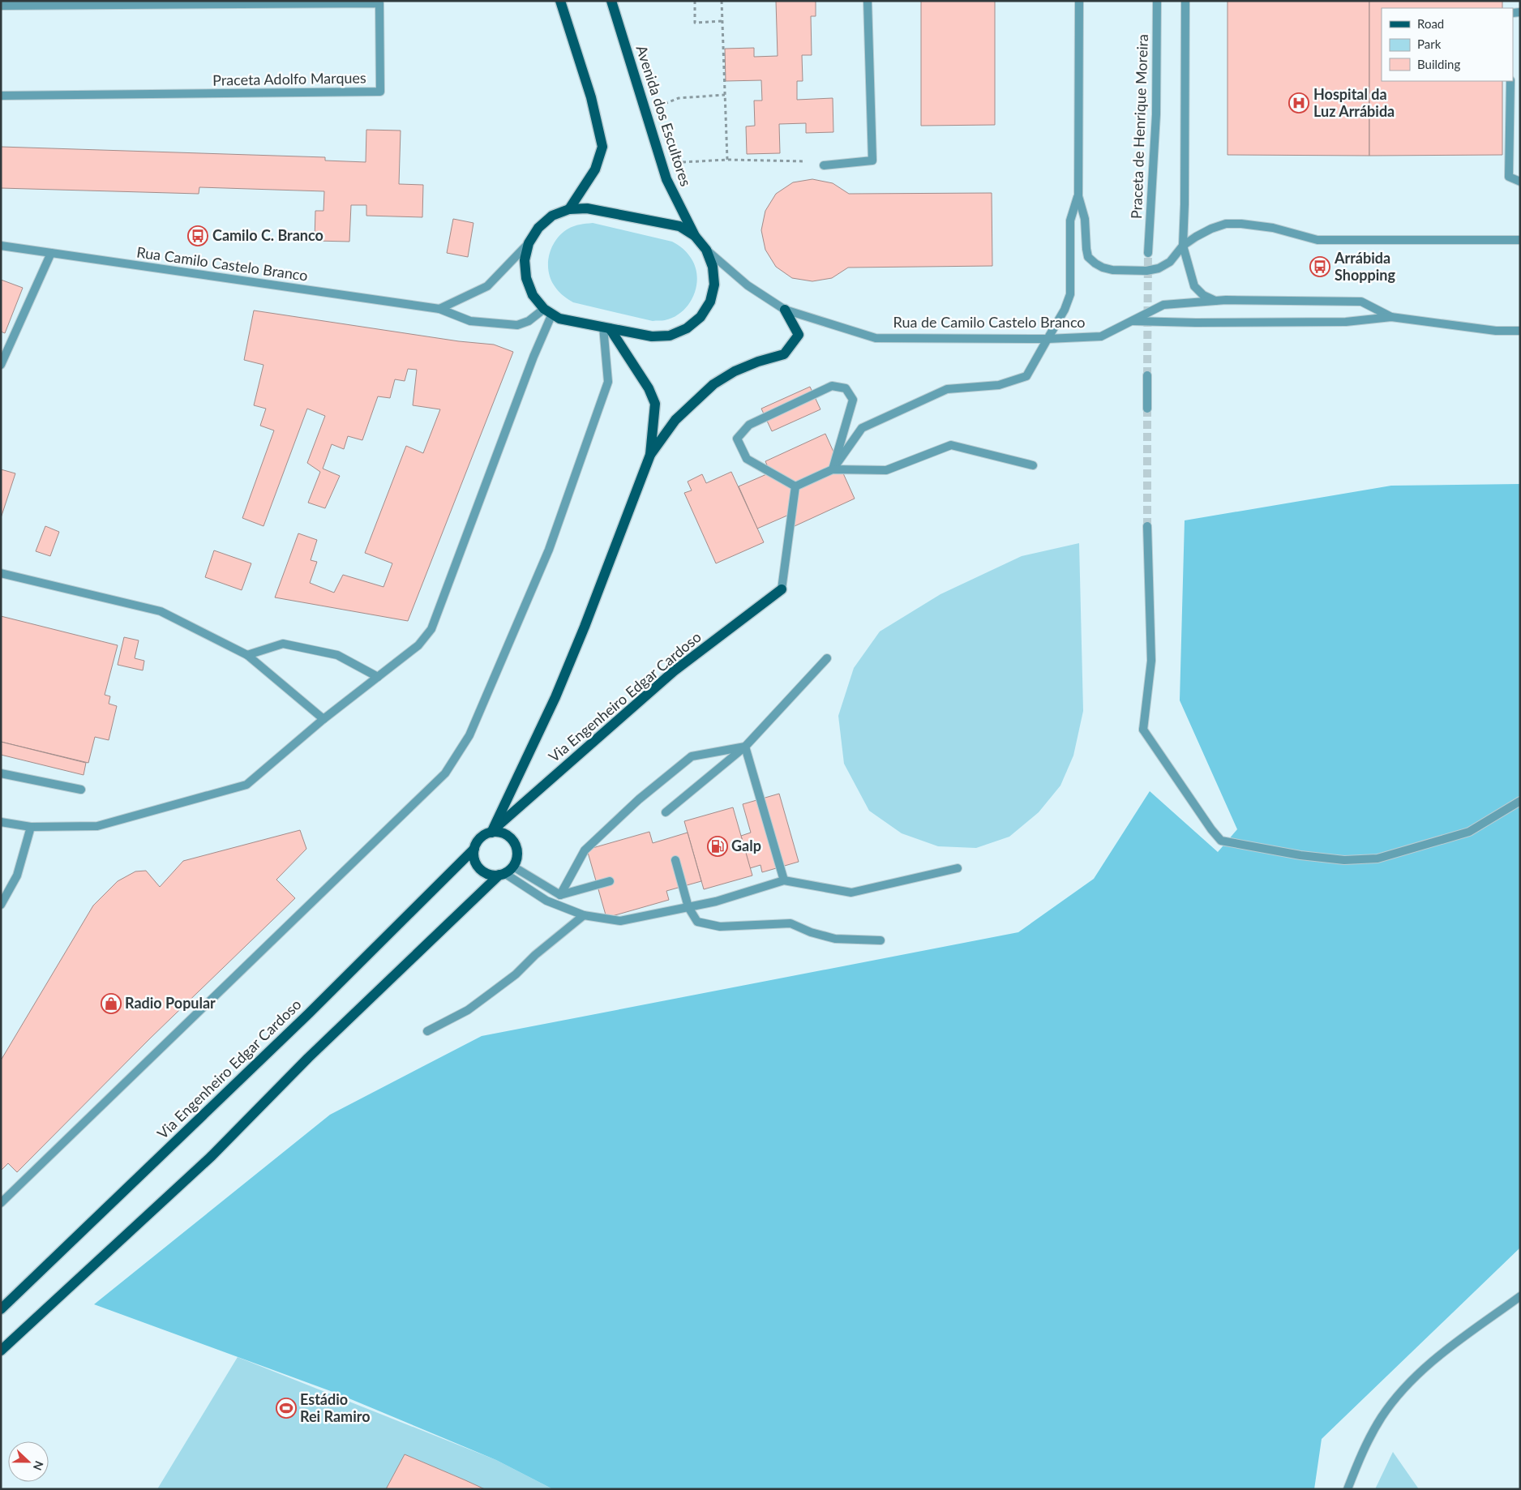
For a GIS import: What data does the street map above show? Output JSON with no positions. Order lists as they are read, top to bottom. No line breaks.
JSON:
{"streets":{"main road":["Avenida dos Escultores","Rua de Camilo Castelo Branco","Via Engenheiro Edgar Cardoso"],"street":["Praceta Adolfo Marques","Praceta de Henrique Moreira","Rua Camilo Castelo Branco"]},"crossings":[["Avenida dos Escultores","Rua de Camilo Castelo Branco"],["Rua Camilo Castelo Branco","Rua de Camilo Castelo Branco"]],"places":{"hospital":["Hospital da Luz Arrábida"],"bus stop":["Camilo C. Branco","Arrábida Shopping"],"fuel station":["Galp"],"shop":["Radio Popular"],"sports":["Estádio Rei Ramiro"]},"legend":["Road","Park","Building"],"north":"right"}
